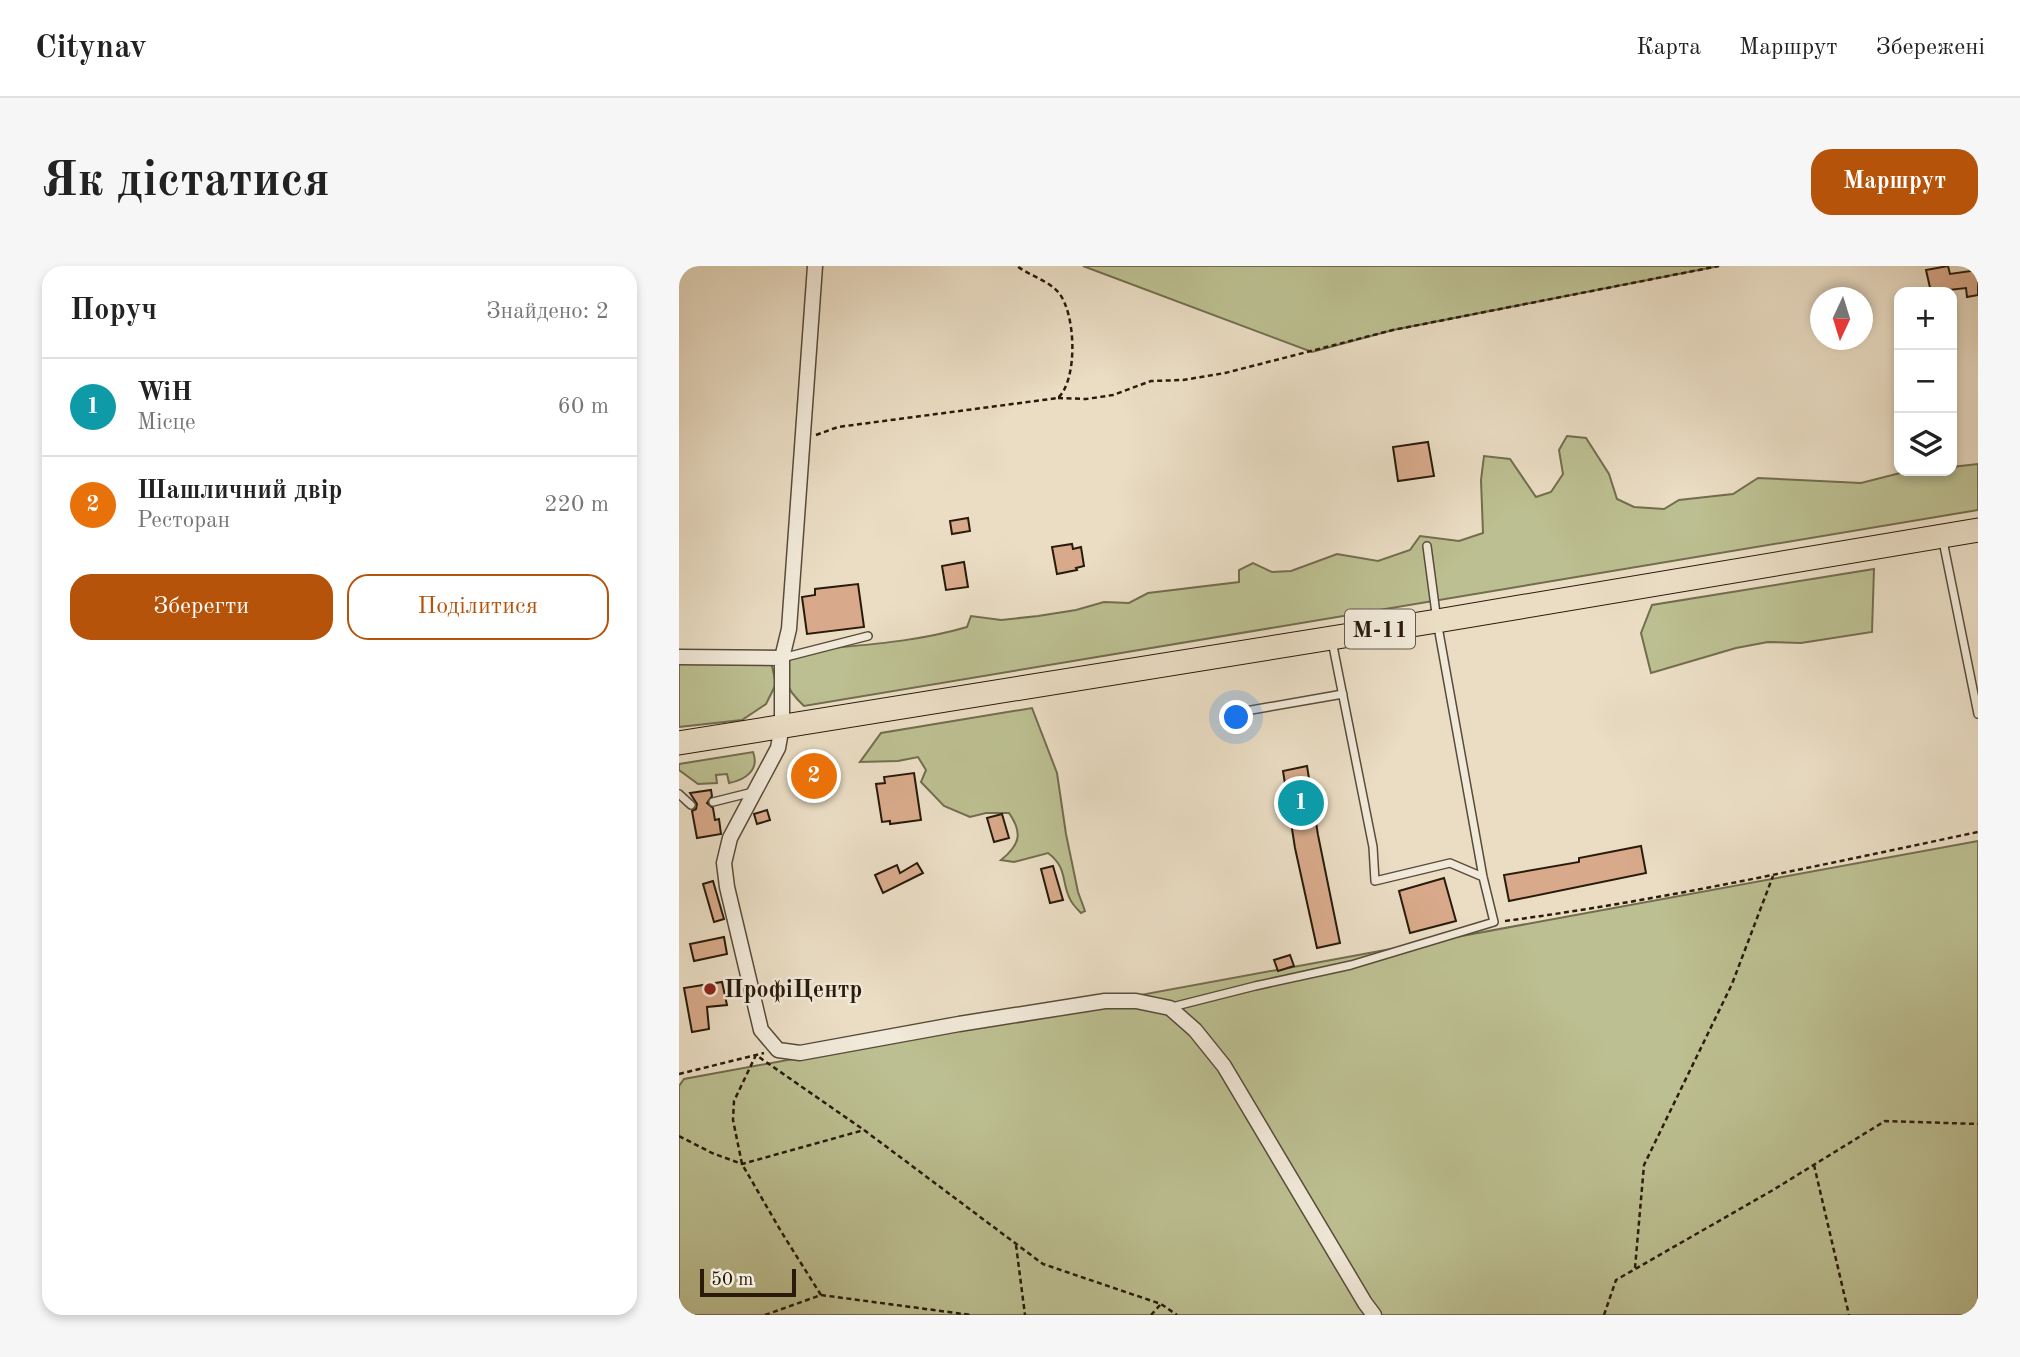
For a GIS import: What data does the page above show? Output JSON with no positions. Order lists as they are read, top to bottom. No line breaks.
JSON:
{"streets":{"highway":["М-11"]},"places":["ПрофіЦентр"],"scale_bar":"50 m","north":"bottom","page":{"header":"Citynav","nav":["Карта","Маршрут","Збережені"],"buttons":["Маршрут",["Зберегти","Поділитися"]],"title":"Як дістатися","heading":["Поруч","Знайдено: 2"],"map_buttons":["+","−"],"list":[{"mark":"1","name":"WiH","note":"Місце","value":"60 m"},{"mark":"2","name":"Шашличний двір","note":"Ресторан","value":"220 m"}],"pins":["2","1"],"scale":"50 m"}}
